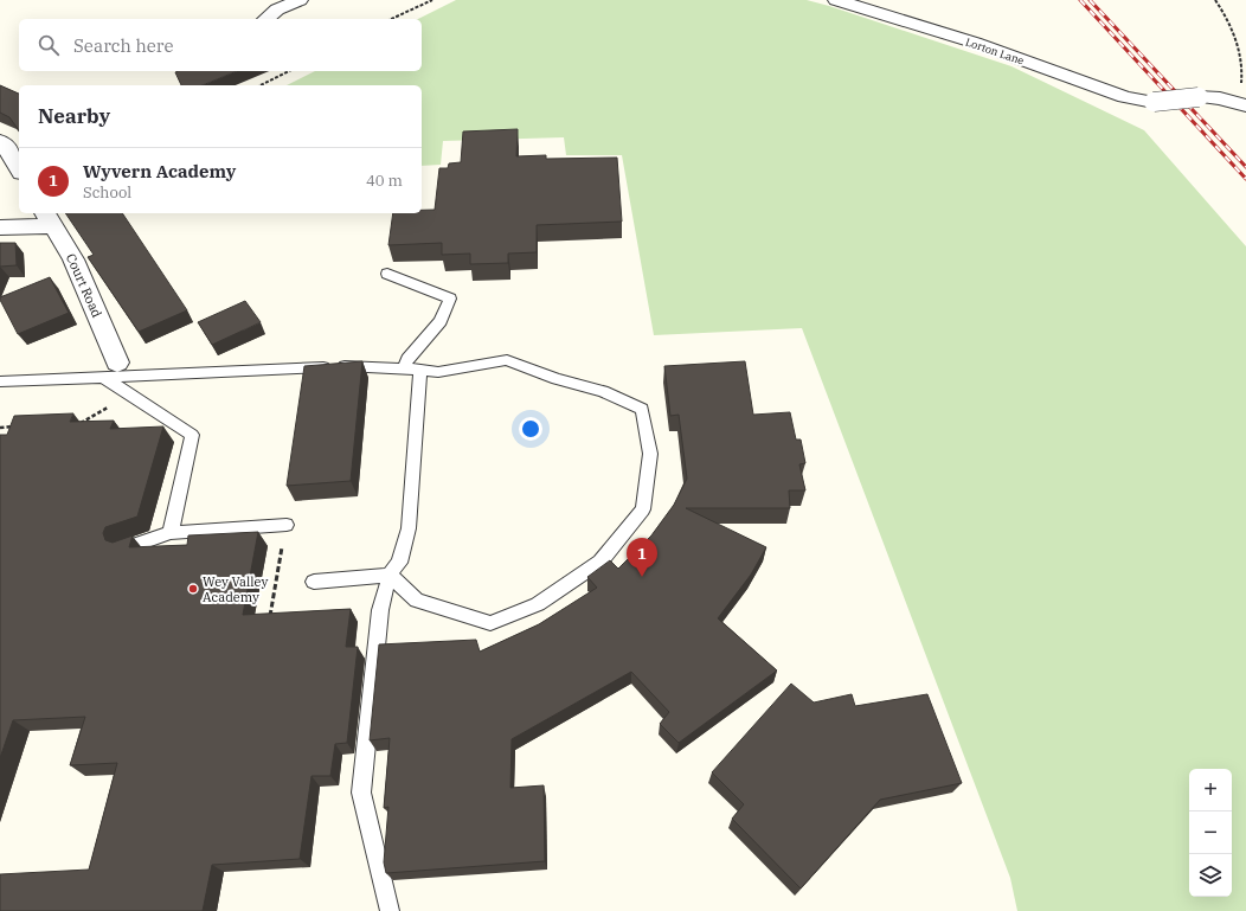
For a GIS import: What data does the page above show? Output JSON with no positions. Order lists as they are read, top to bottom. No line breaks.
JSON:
{"streets":{"street":["Lorton Lane","Court Road"]},"places":["Wey Valley Academy"],"page":{"search":"Search here","heading":"Nearby","list":[{"mark":"1","name":"Wyvern Academy","note":"School","value":"40 m"}],"pins":"1","map_buttons":["+","−"]}}
